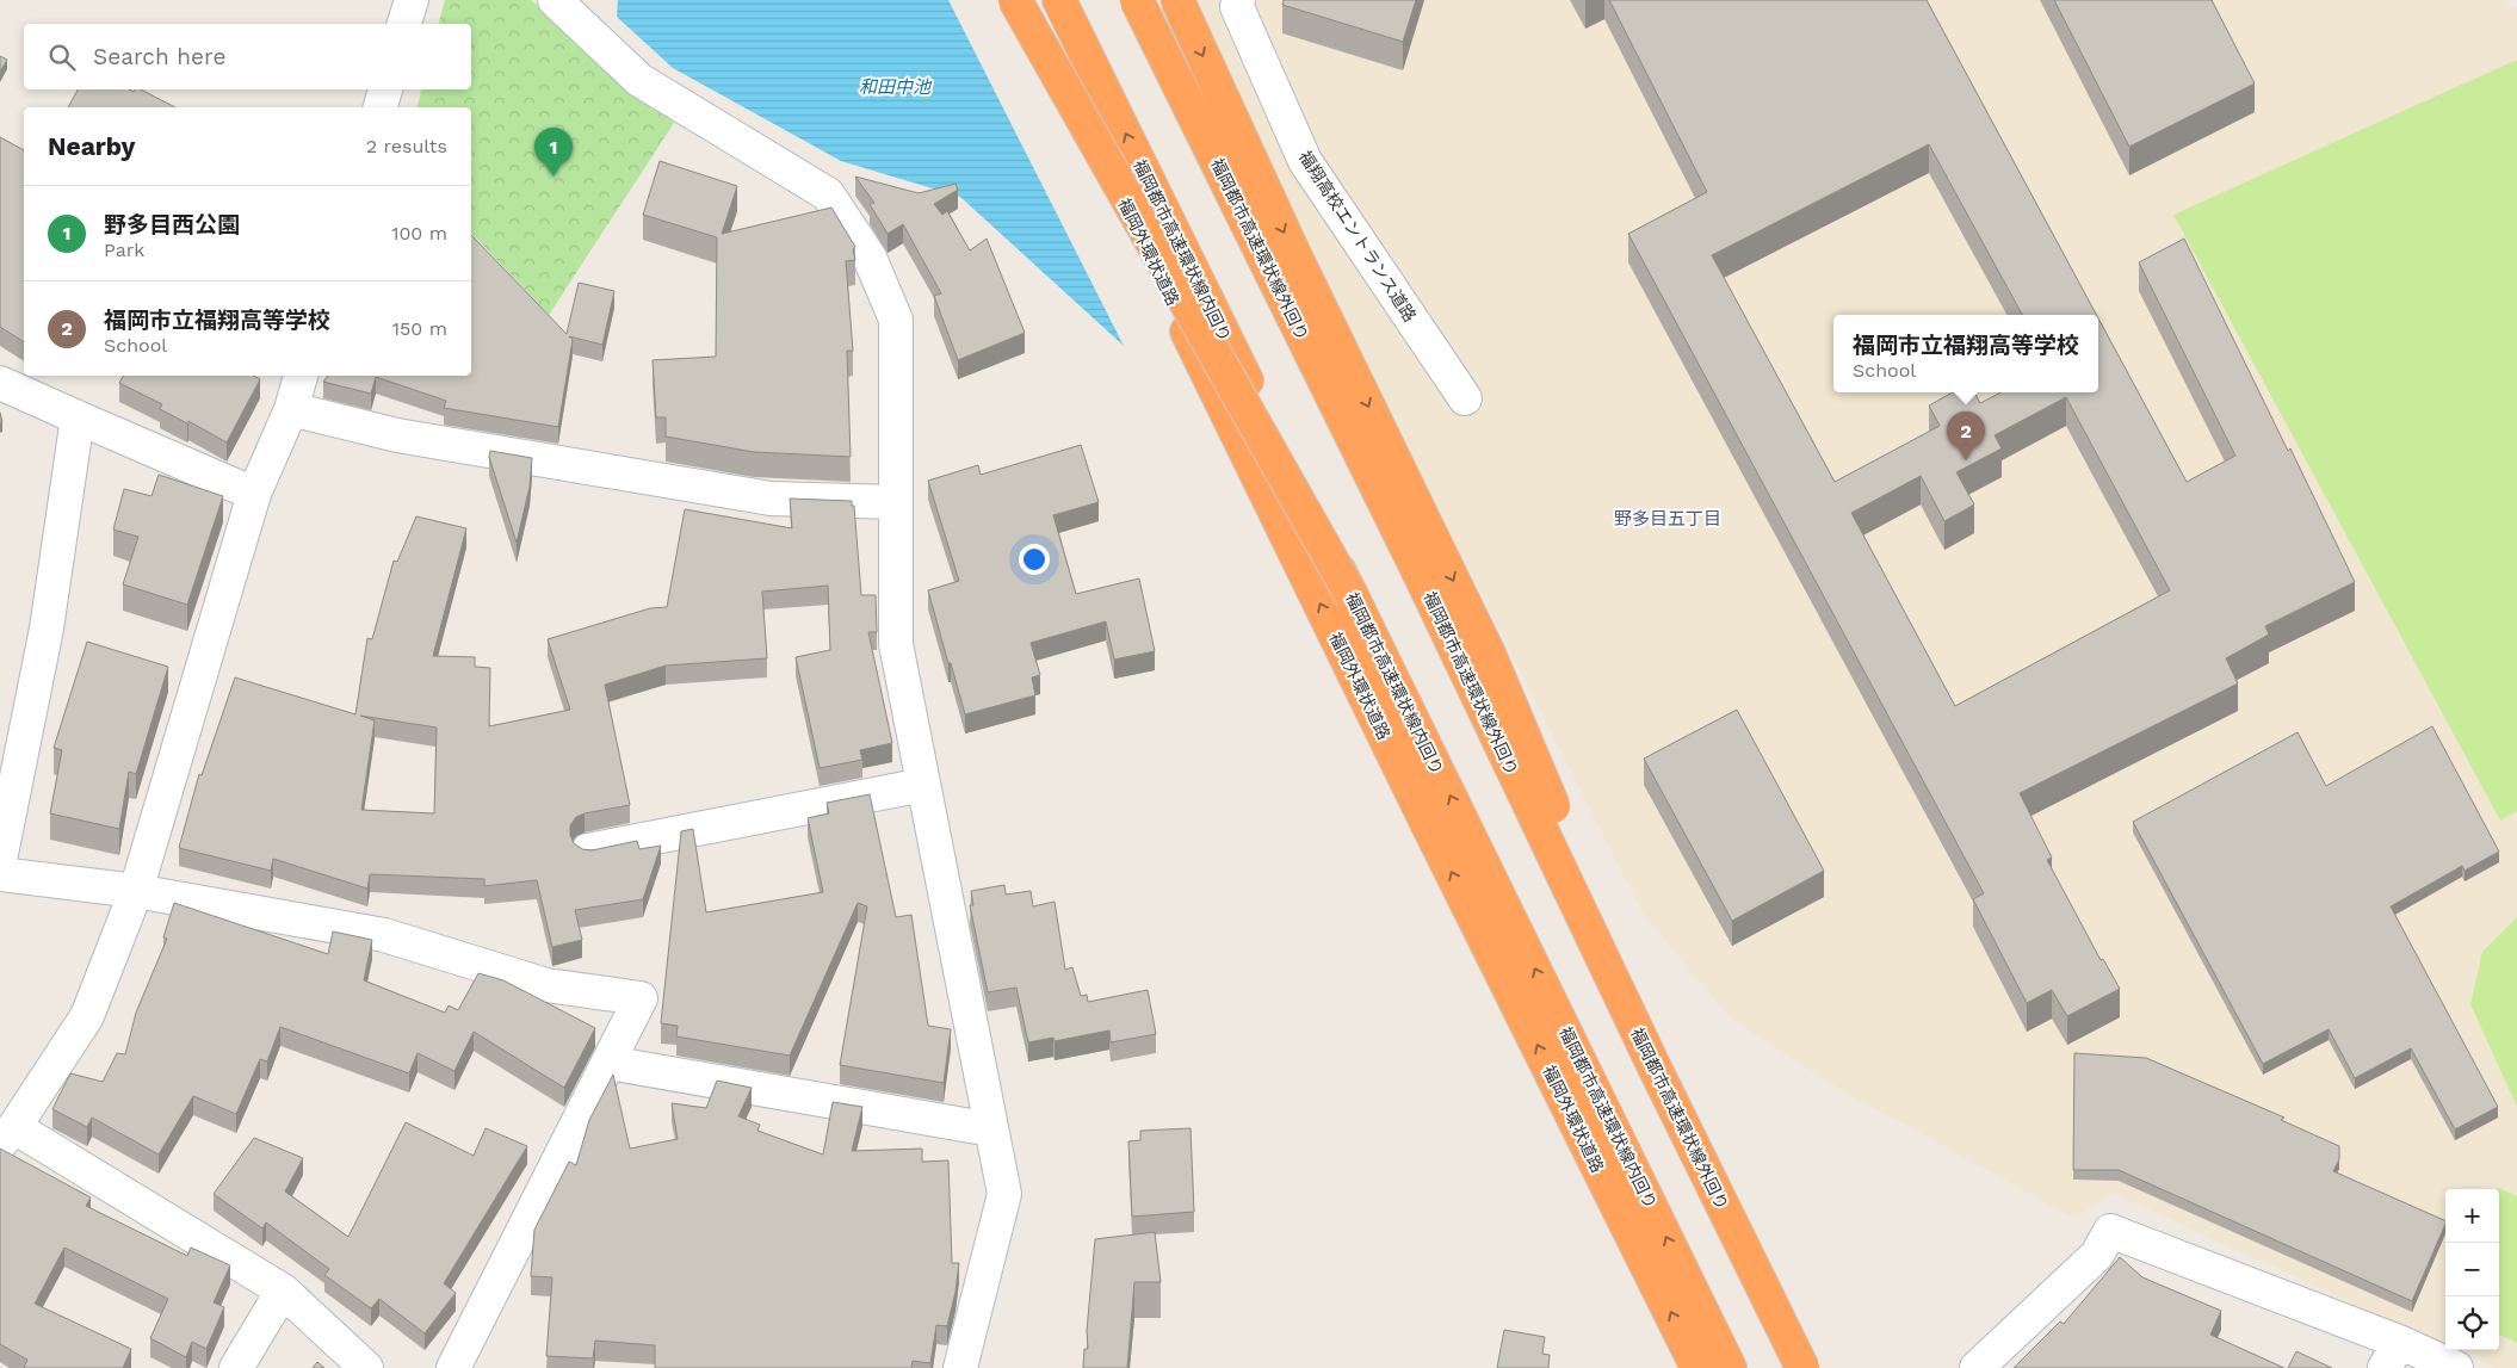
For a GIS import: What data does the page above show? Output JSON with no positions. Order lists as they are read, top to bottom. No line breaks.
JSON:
{"streets":{"highway":["福岡都市高速環状線外回り","福岡都市高速環状線内回り","福岡外環状道路"],"street":["福翔高校エントランス道路"]},"districts":["野多目五丁目"],"water":["和田中池"],"page":{"search":"Search here","heading":["Nearby","2 results"],"pins":["1","2"],"list":[{"mark":"1","name":"野多目西公園","note":"Park","value":"100 m"},{"mark":"2","name":"福岡市立福翔高等学校","note":"School","value":"150 m"}],"popup":["福岡市立福翔高等学校","School"],"map_buttons":["+","−"]}}
